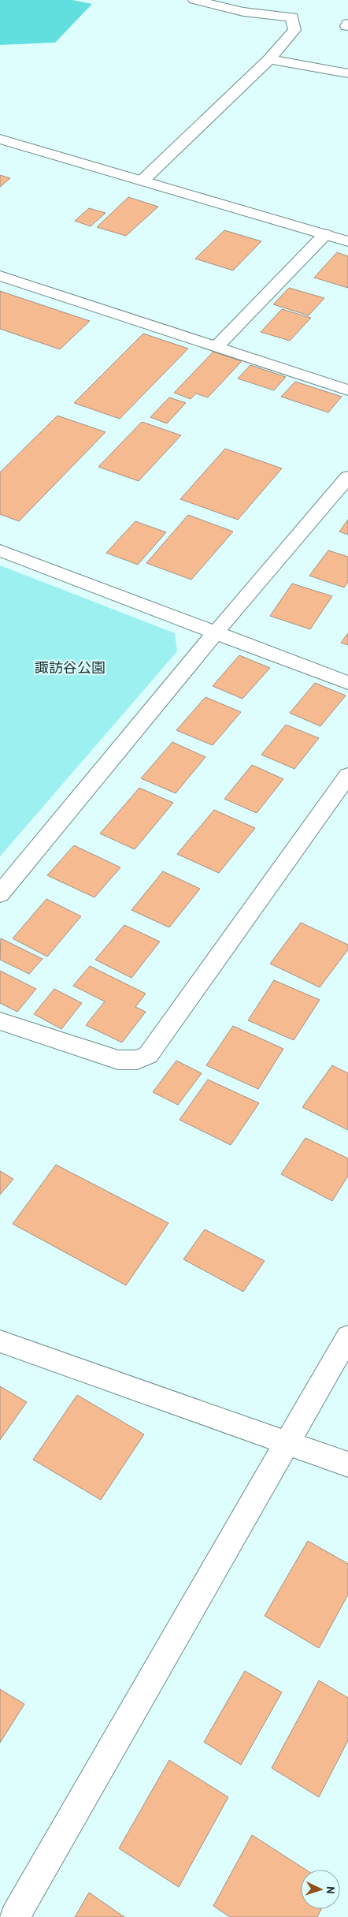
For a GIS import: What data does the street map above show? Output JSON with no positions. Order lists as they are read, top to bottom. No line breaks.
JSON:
{"parks":["諏訪谷公園"],"north":"right"}
